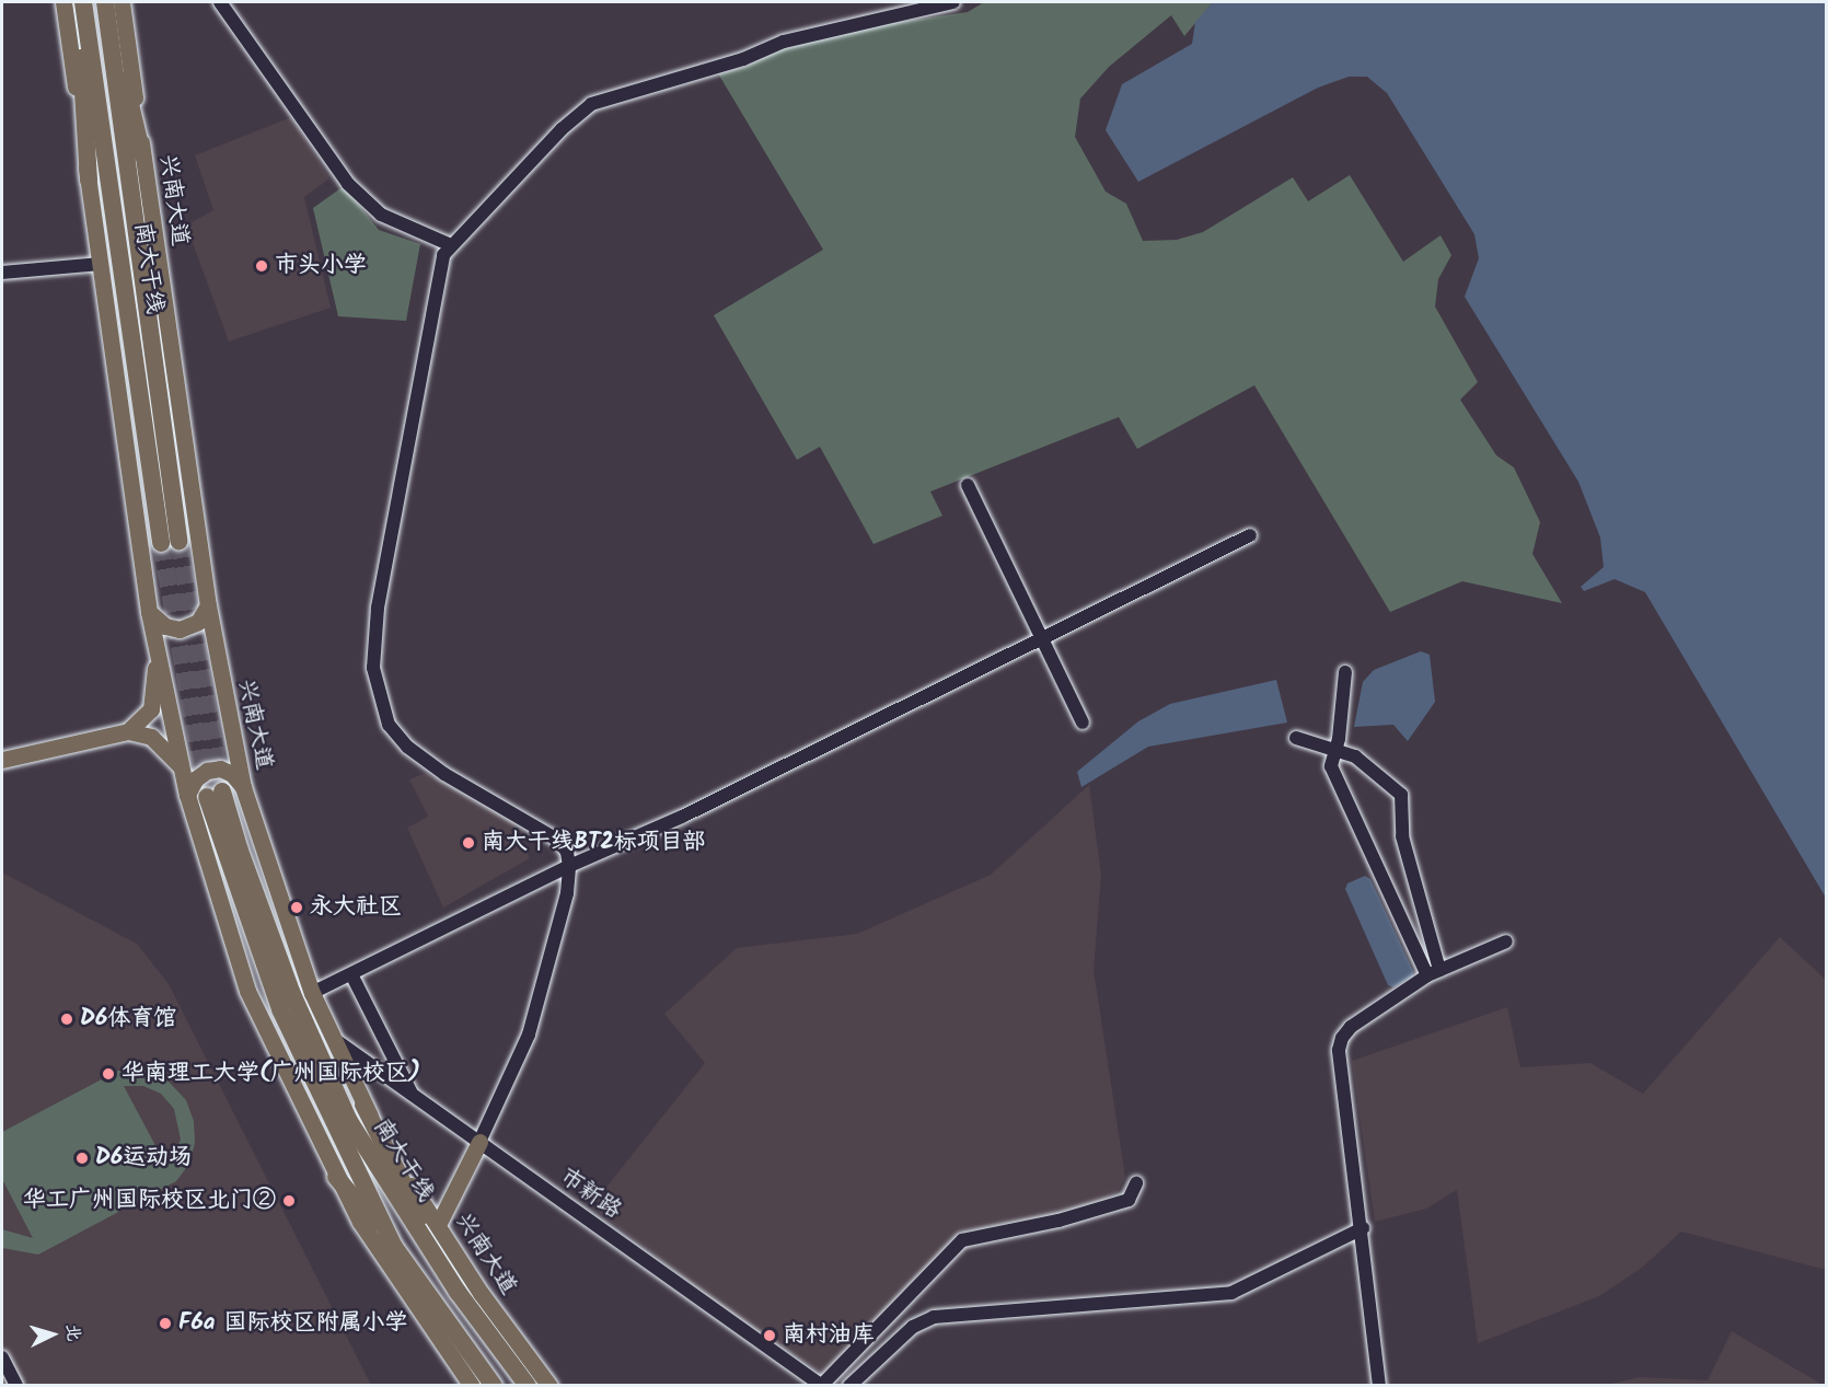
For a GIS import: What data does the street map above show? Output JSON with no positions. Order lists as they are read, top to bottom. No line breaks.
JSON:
{"streets":{"highway":["南大干线"],"main road":["兴南大道"],"street":["市新路"]},"crossings":[["兴南大道","市新路"]],"places":["市头小学","南大干线BT2标项目部","永大社区","D6体育馆","华南理工大学(广州国际校区)","D6运动场","华工广州国际校区北门②","F6a 国际校区附属小学","南村油库"],"north":"right"}
